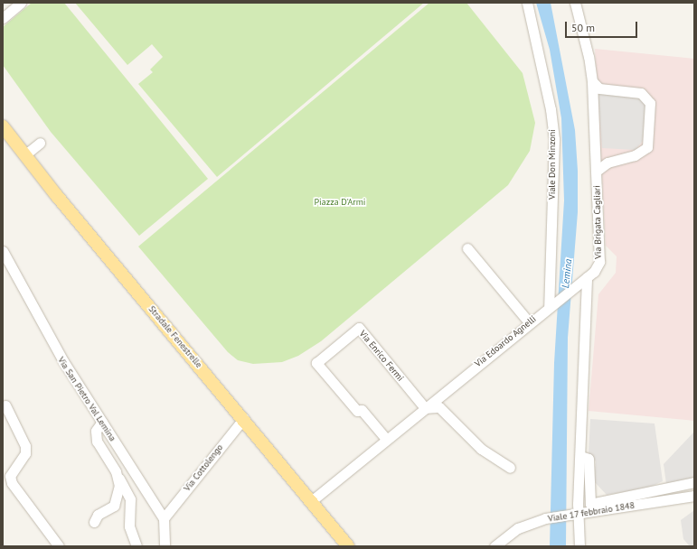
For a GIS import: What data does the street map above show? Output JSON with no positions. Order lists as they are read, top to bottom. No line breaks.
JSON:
{"streets":{"main road":["Stradale Fenestrelle"],"street":["Viale Don Minzoni","Via Brigata Cagliari","Via Edoardo Agnelli","Via Enrico Fermi","Via San Pietro Val Lemina","Via Cottolengo","Viale 17 febbraio 1848"]},"crossings":[["Viale Don Minzoni","Via Edoardo Agnelli"],["Via Brigata Cagliari","Via Edoardo Agnelli"],["Stradale Fenestrelle","Via Edoardo Agnelli"],["Stradale Fenestrelle","Via Cottolengo"],["Via Edoardo Agnelli","Via Enrico Fermi"],["Via San Pietro Val Lemina","Via Cottolengo"]],"water":["Lemina"],"parks":["Piazza D'Armi"],"scale_bar":"50 m"}
